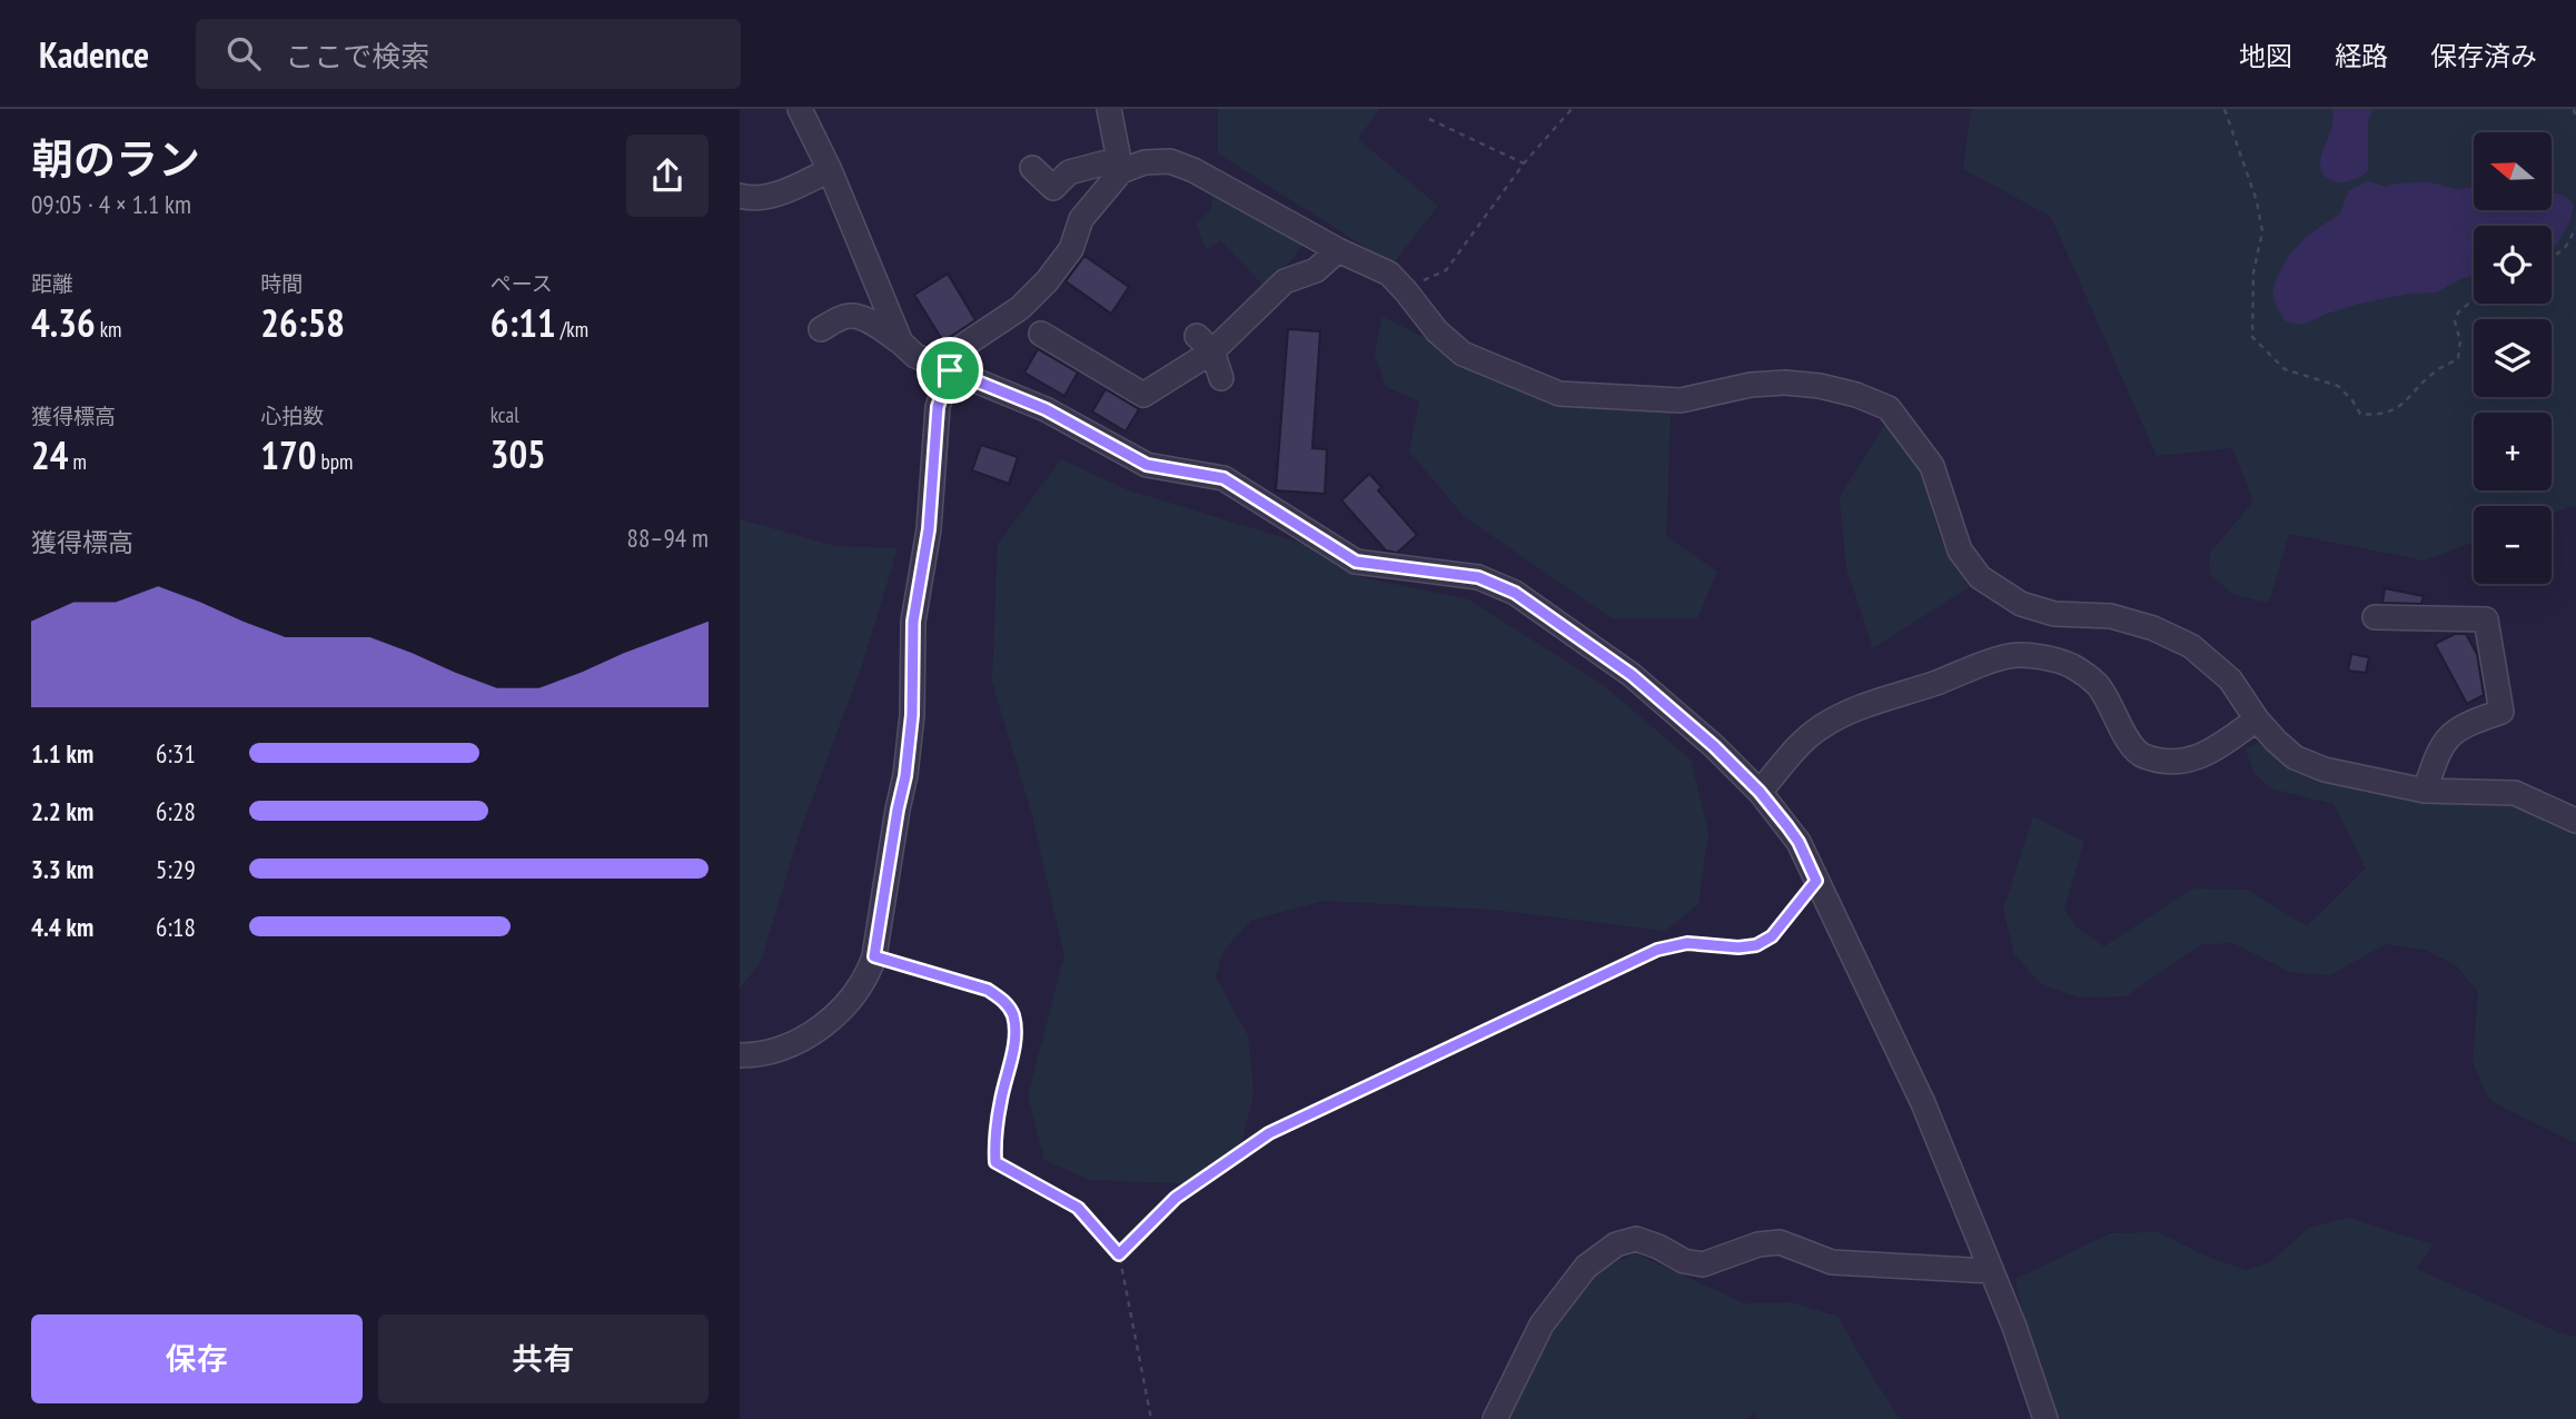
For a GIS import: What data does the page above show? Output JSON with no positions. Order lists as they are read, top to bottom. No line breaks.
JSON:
{"north":"left","page":{"header":"Kadence","search":"ここで検索","nav":["地図","経路","保存済み"],"heading":["朝のラン","09:05 · 4 × 1.1 km"],"map_buttons":["+","−"],"stats":[["距離","4.36 km"],["時間","26:58"],["ペース","6:11 /km"],["獲得標高","24 m"],["心拍数","170 bpm"],["kcal","305"]],"chart":["獲得標高","88–94 m"],"list":[{"name":"1.1 km","note":"6:31"},{"name":"2.2 km","note":"6:28"},{"name":"3.3 km","note":"5:29"},{"name":"4.4 km","note":"6:18"}],"buttons":["保存","共有"]}}
